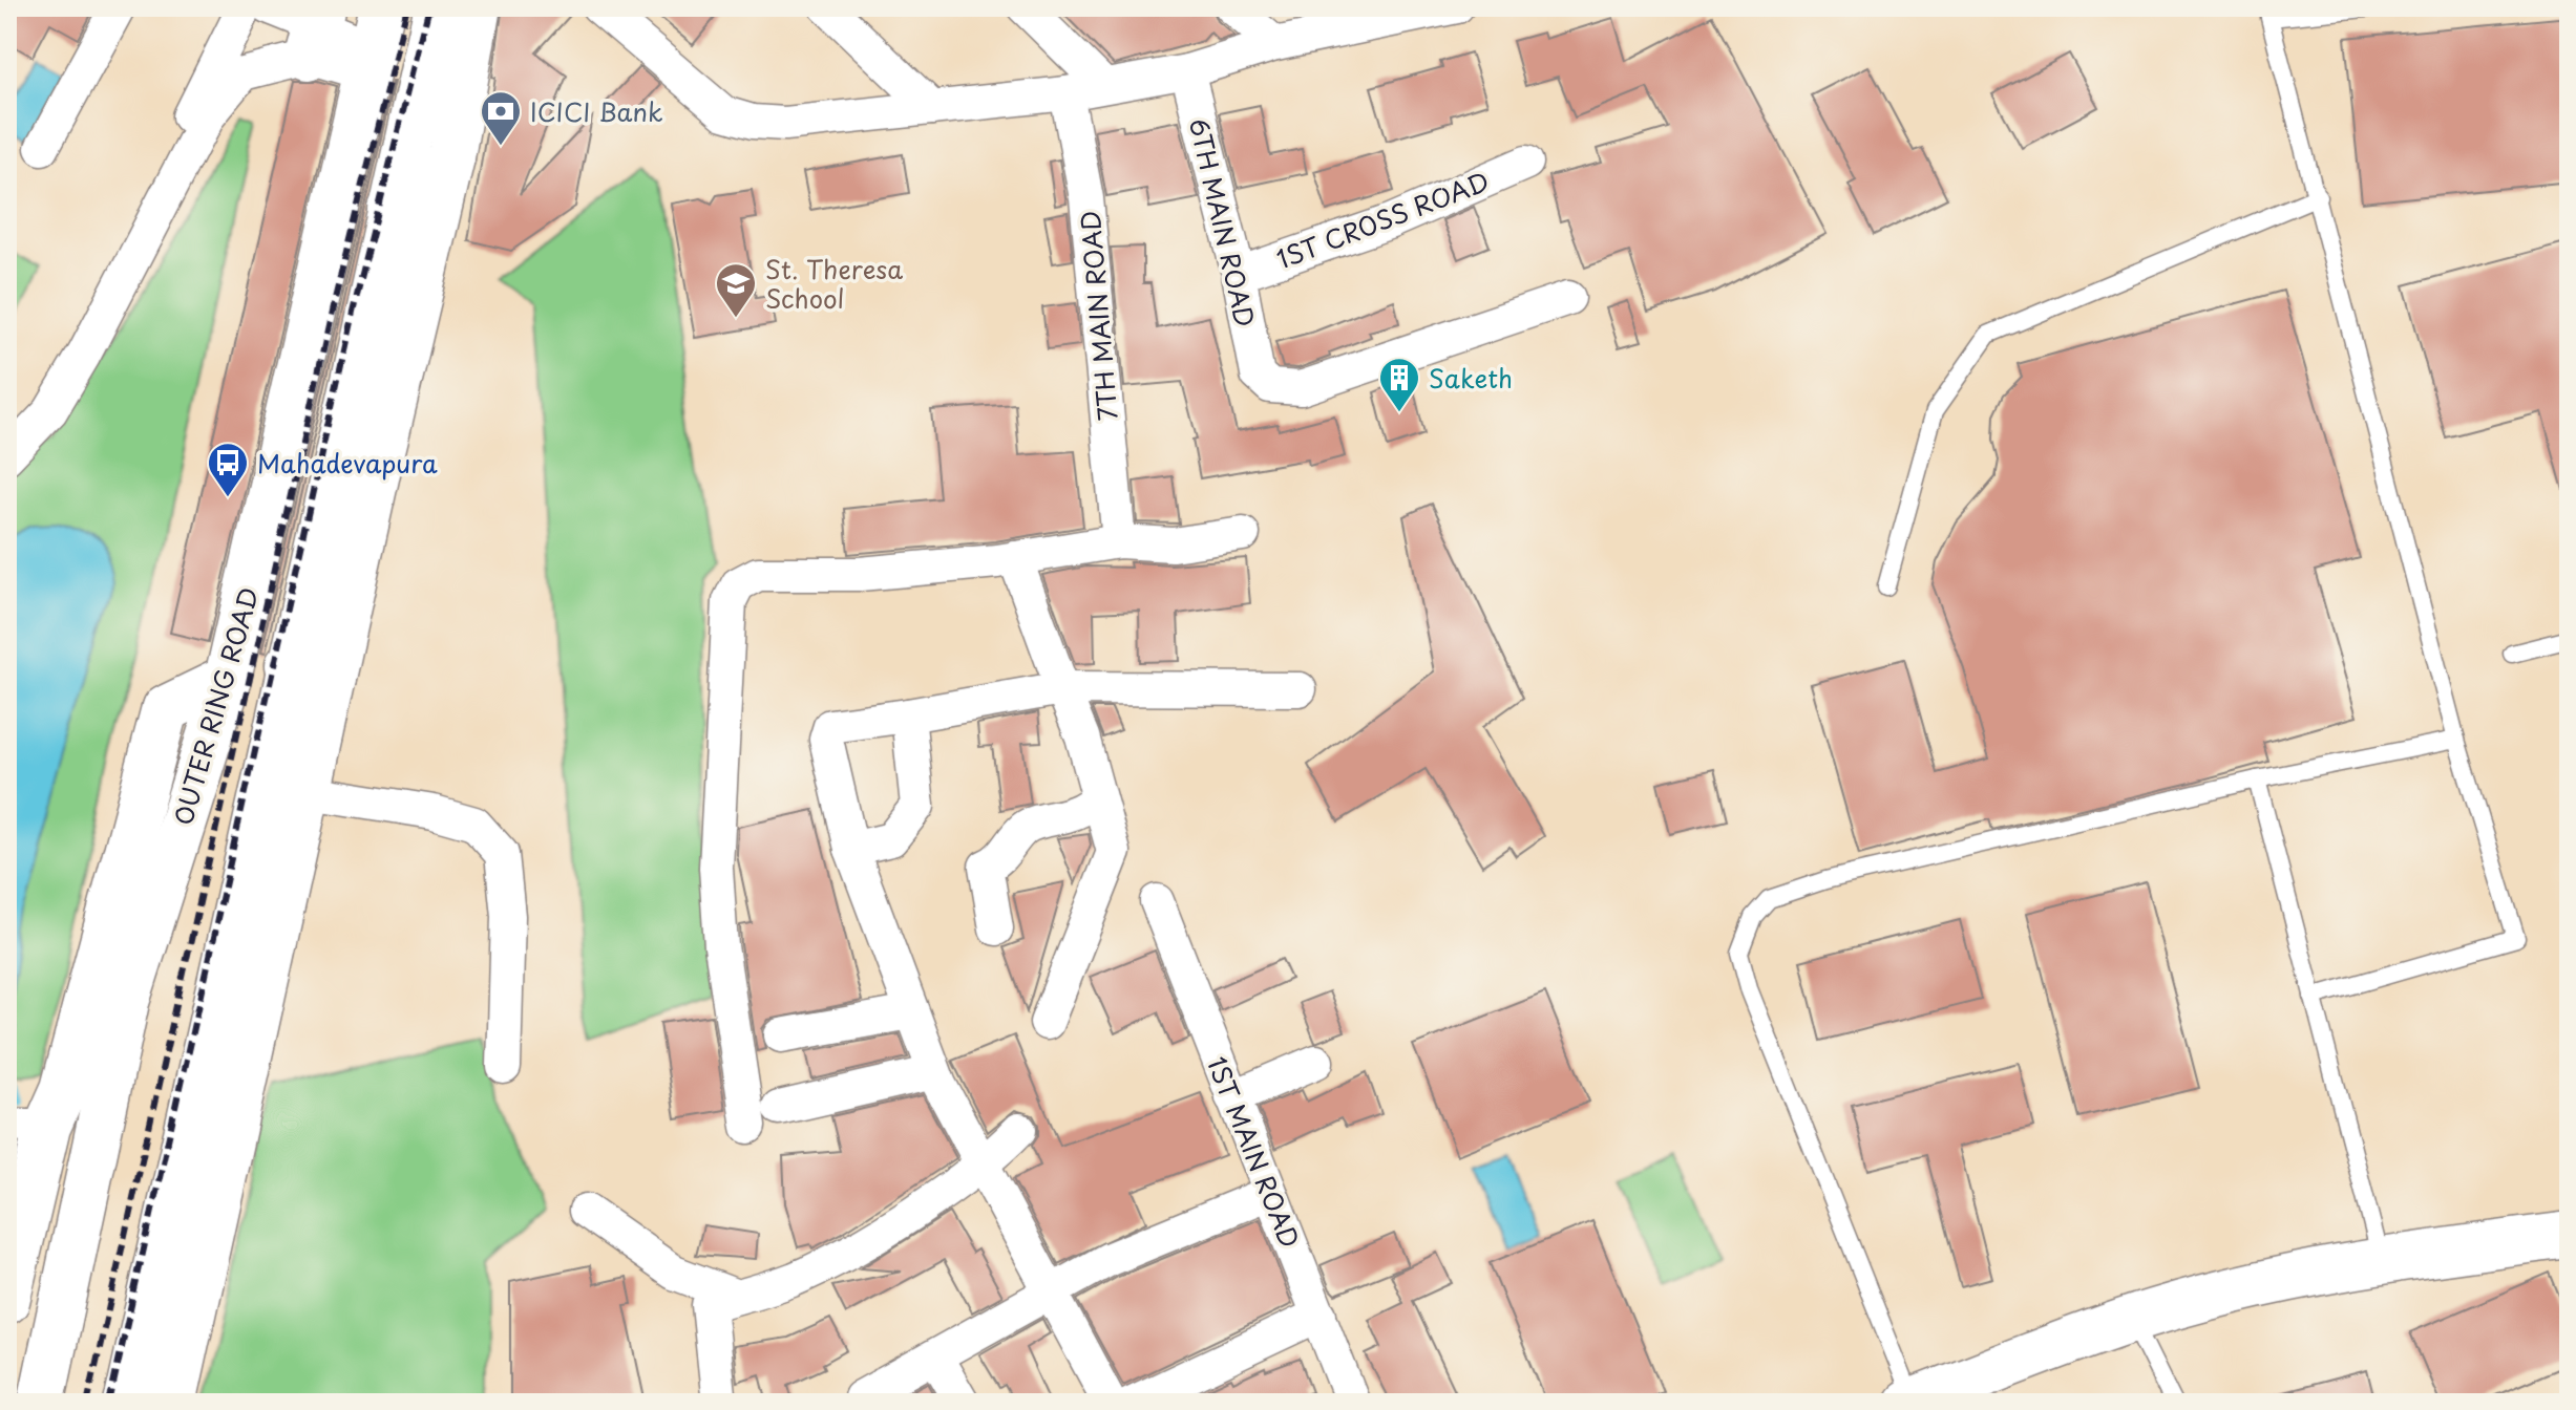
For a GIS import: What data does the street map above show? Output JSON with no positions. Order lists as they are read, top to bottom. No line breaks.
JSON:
{"streets":{"main road":["OUTER RING ROAD"],"street":["1ST CROSS ROAD","6TH MAIN ROAD","7TH MAIN ROAD","1ST MAIN ROAD"]},"crossings":[["1ST CROSS ROAD","6TH MAIN ROAD"]],"places":{"bank":["ICICI Bank"],"school or university":["St. Theresa School"],"building":["Saketh"],"bus stop":["Mahadevapura"]}}
